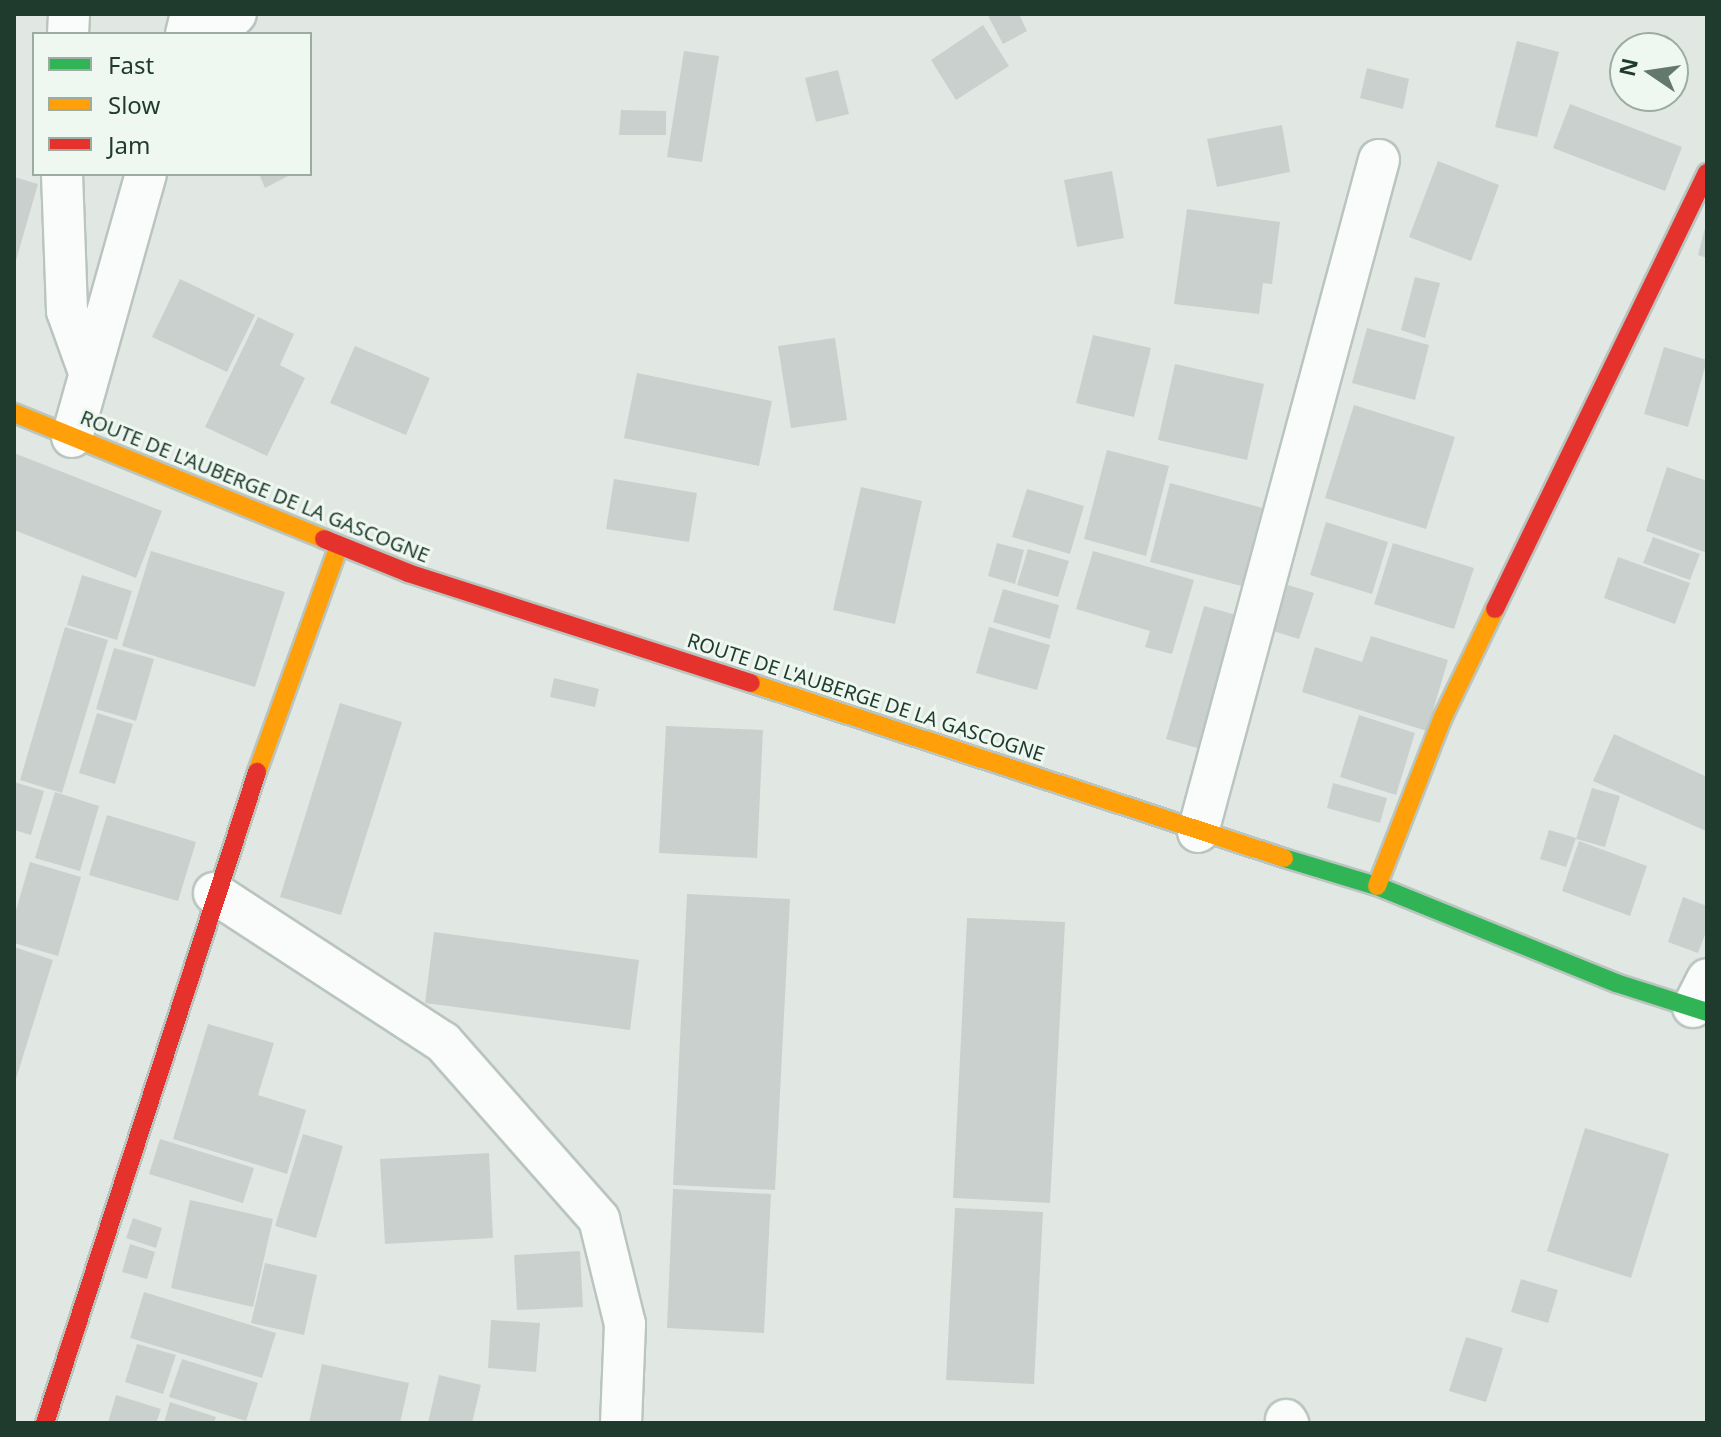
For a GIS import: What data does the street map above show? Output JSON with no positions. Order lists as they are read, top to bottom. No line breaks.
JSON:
{"streets":{"street":["ROUTE DE L'AUBERGE DE LA GASCOGNE"]},"legend":["Fast","Slow","Jam"],"north":"left"}
